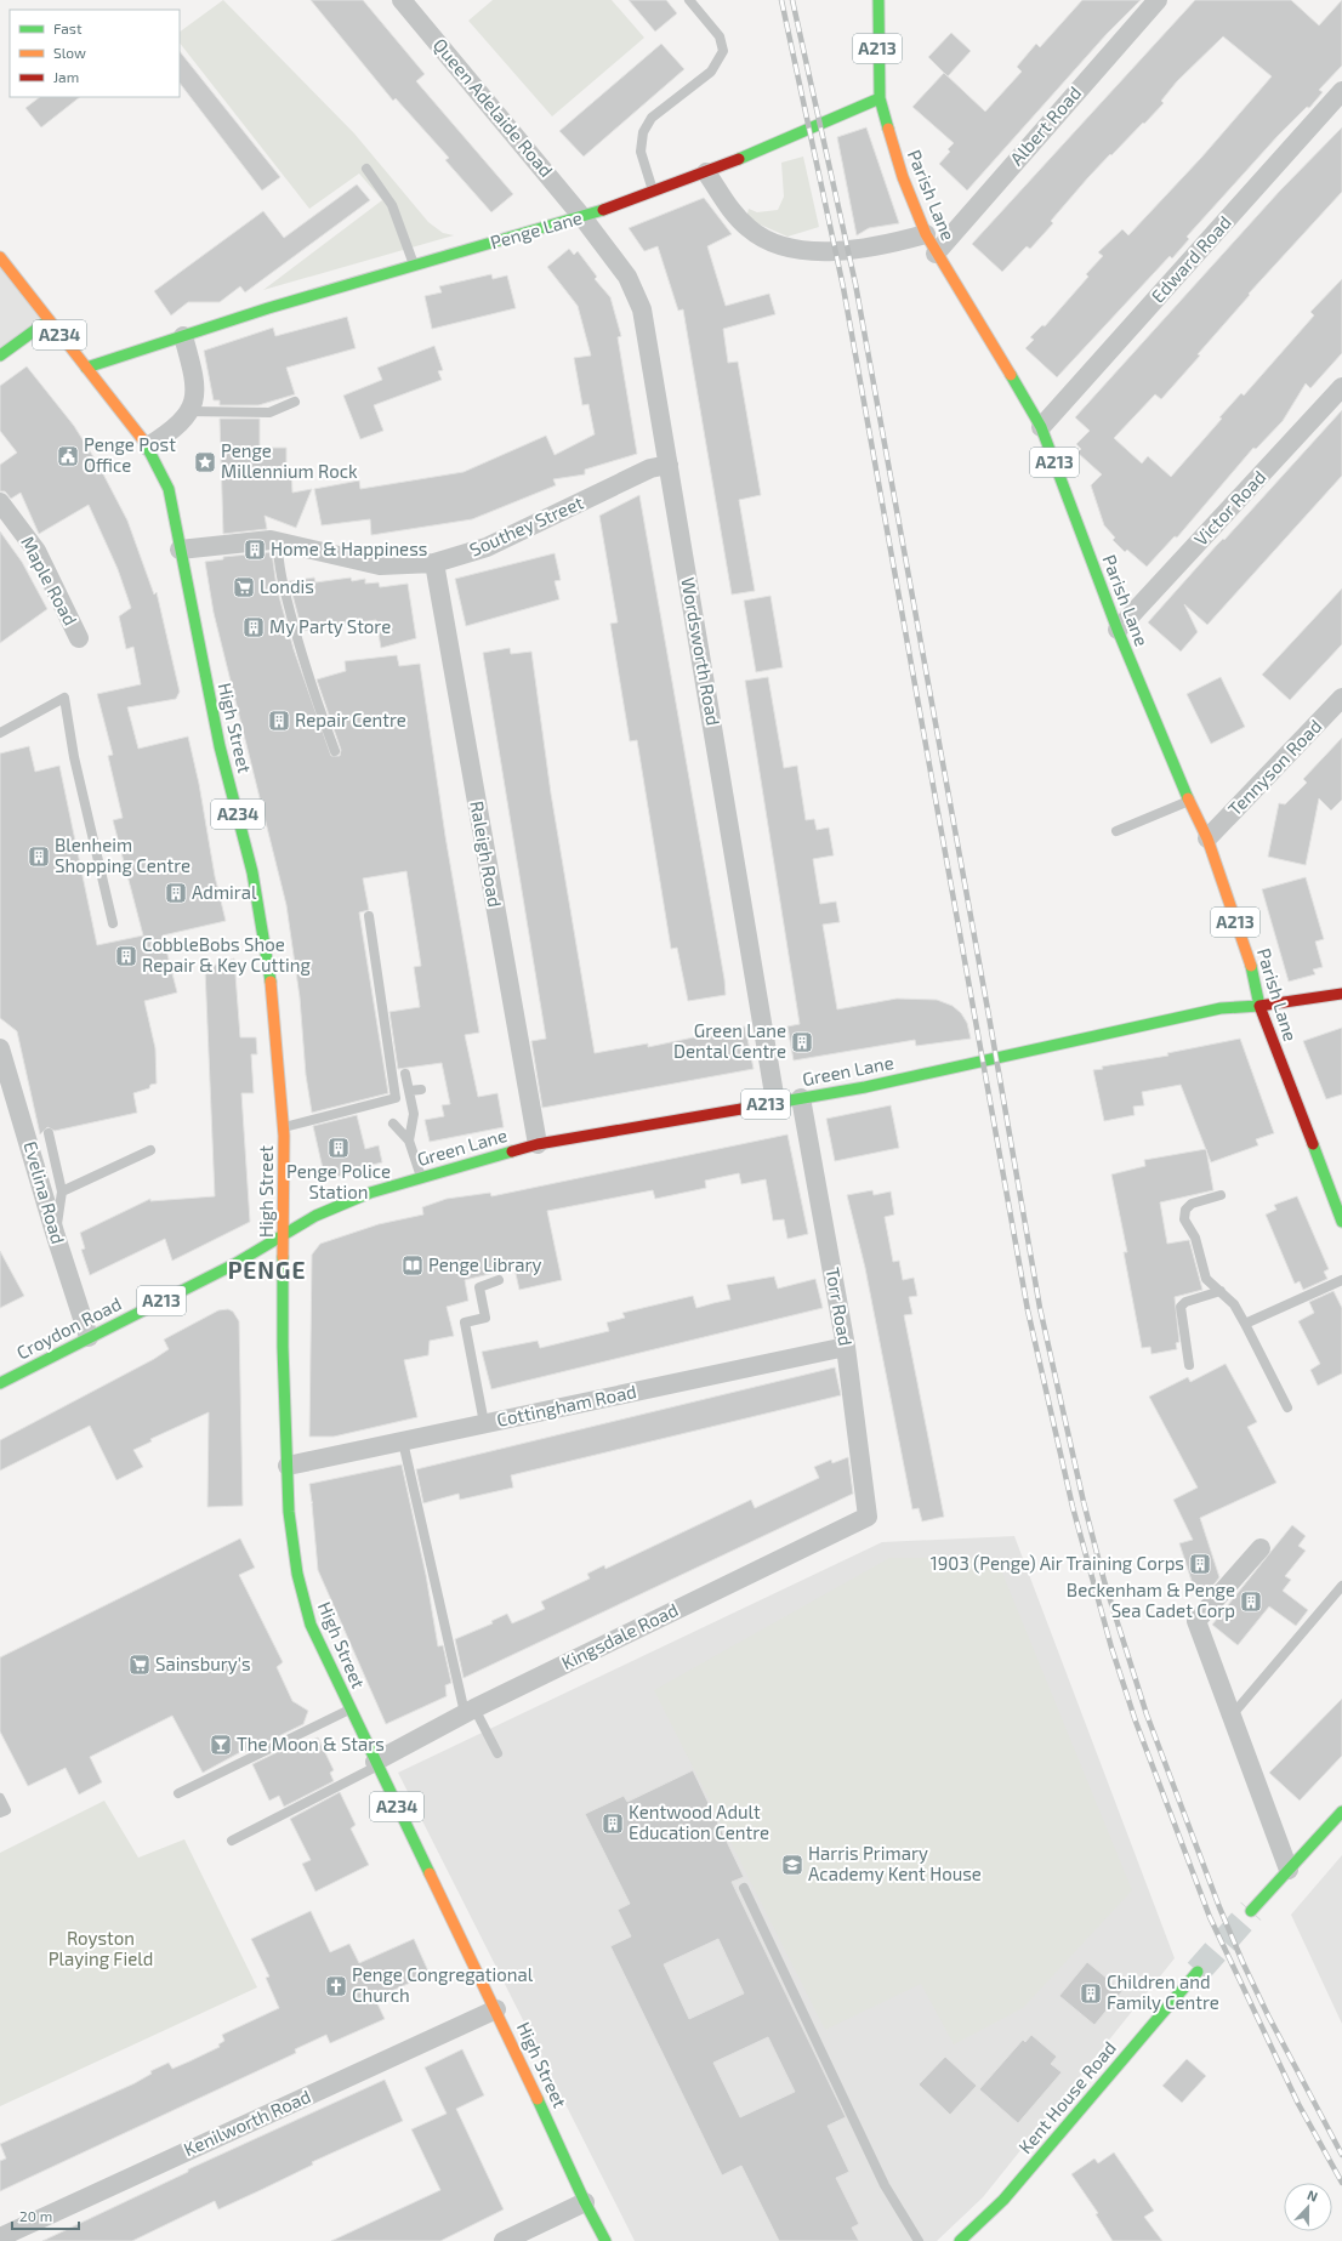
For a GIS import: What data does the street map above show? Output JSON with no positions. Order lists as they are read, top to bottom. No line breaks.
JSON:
{"streets":{"main road":["A213","Parish Lane","Penge Lane","A234","High Street","Green Lane","Croydon Road","Kent House Road"],"street":["Queen Adelaide Road","Albert Road","Edward Road","Victor Road","Southey Street","Maple Road","Wordsworth Road","Tennyson Road","Raleigh Road","Evelina Road","Torr Road","Cottingham Road","Kingsdale Road","Kenilworth Road"]},"crossings":[["Queen Adelaide Road","Penge Lane"],["Queen Adelaide Road","Wordsworth Road"],["Albert Road","Parish Lane"],["Parish Lane","Penge Lane"],["Parish Lane","Edward Road"],["Parish Lane","Victor Road"],["Parish Lane","Tennyson Road"],["Parish Lane","Green Lane"],["Penge Lane","Wordsworth Road"],["Penge Lane","High Street"],["Southey Street","Wordsworth Road"],["Southey Street","High Street"],["Southey Street","Raleigh Road"],["Wordsworth Road","Green Lane"],["High Street","Green Lane"],["High Street","Croydon Road"],["High Street","Cottingham Road"],["High Street","Kingsdale Road"],["High Street","Kenilworth Road"],["Raleigh Road","Green Lane"],["Green Lane","Torr Road"],["Green Lane","Croydon Road"],["Evelina Road","Croydon Road"],["Torr Road","Cottingham Road"],["Torr Road","Kingsdale Road"]],"districts":["PENGE"],"parks":["Royston Playing Field"],"places":{"public building":["Penge Post Office"],"place":["Penge Millennium Rock"],"building":["Home & Happiness","My Party Store","Repair Centre","Blenheim Shopping Centre","Admiral","CobbleBobs Shoe Repair & Key Cutting","Green Lane Dental Centre","Penge Police Station","1903 (Penge) Air Training Corps","Beckenham & Penge Sea Cadet Corp","Kentwood Adult Education Centre","Children and Family Centre"],"supermarket":["Londis","Sainsbury's"],"library":["Penge Library"],"bar":["The Moon & Stars"],"school or university":["Harris Primary Academy Kent House"],"church":["Penge Congregational Church"]},"legend":["Fast","Slow","Jam"],"scale_bar":"20 m","north":"top"}
